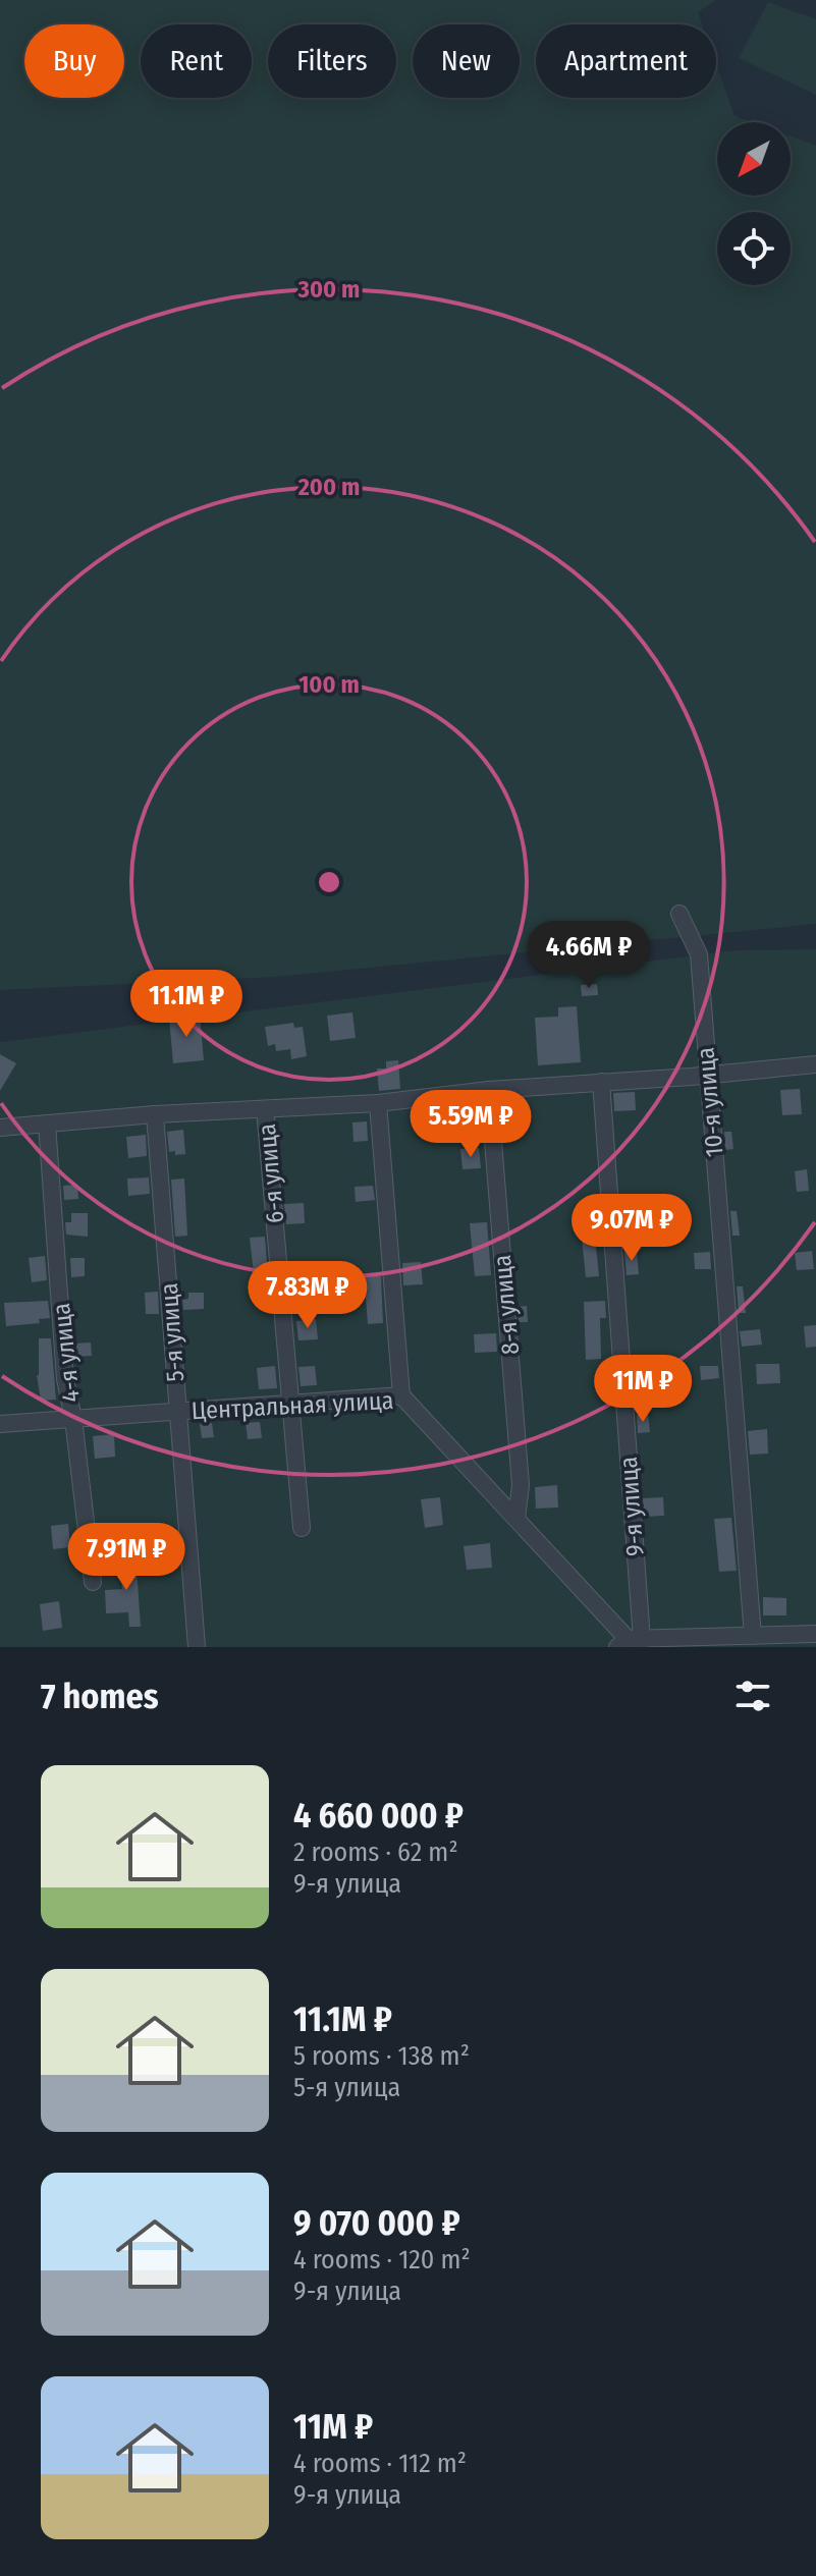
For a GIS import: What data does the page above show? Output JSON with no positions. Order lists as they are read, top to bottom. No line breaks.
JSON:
{"streets":{"street":["10-я улица","6-я улица","8-я улица","5-я улица","4-я улица","Центральная улица","9-я улица"]},"crossings":[["6-я улица","Центральная улица"],["8-я улица","Центральная улица"],["5-я улица","Центральная улица"],["4-я улица","Центральная улица"],["Центральная улица","9-я улица"]],"north":"bottom left","page":{"chip":["Buy","Rent","Filters","New","Apartment"],"price":["4.66M ₽","11.1M ₽","5.59M ₽","9.07M ₽","7.83M ₽","11M ₽","7.91M ₽"],"heading":"7 homes","list":[{"name":"4 660 000 ₽","note":"2 rooms · 62 m² · 9-я улица"},{"name":"11.1M ₽","note":"5 rooms · 138 m² · 5-я улица"},{"name":"9 070 000 ₽","note":"4 rooms · 120 m² · 9-я улица"},{"name":"11M ₽","note":"4 rooms · 112 m² · 9-я улица"}]},"rings":["300 m","200 m","100 m"]}
